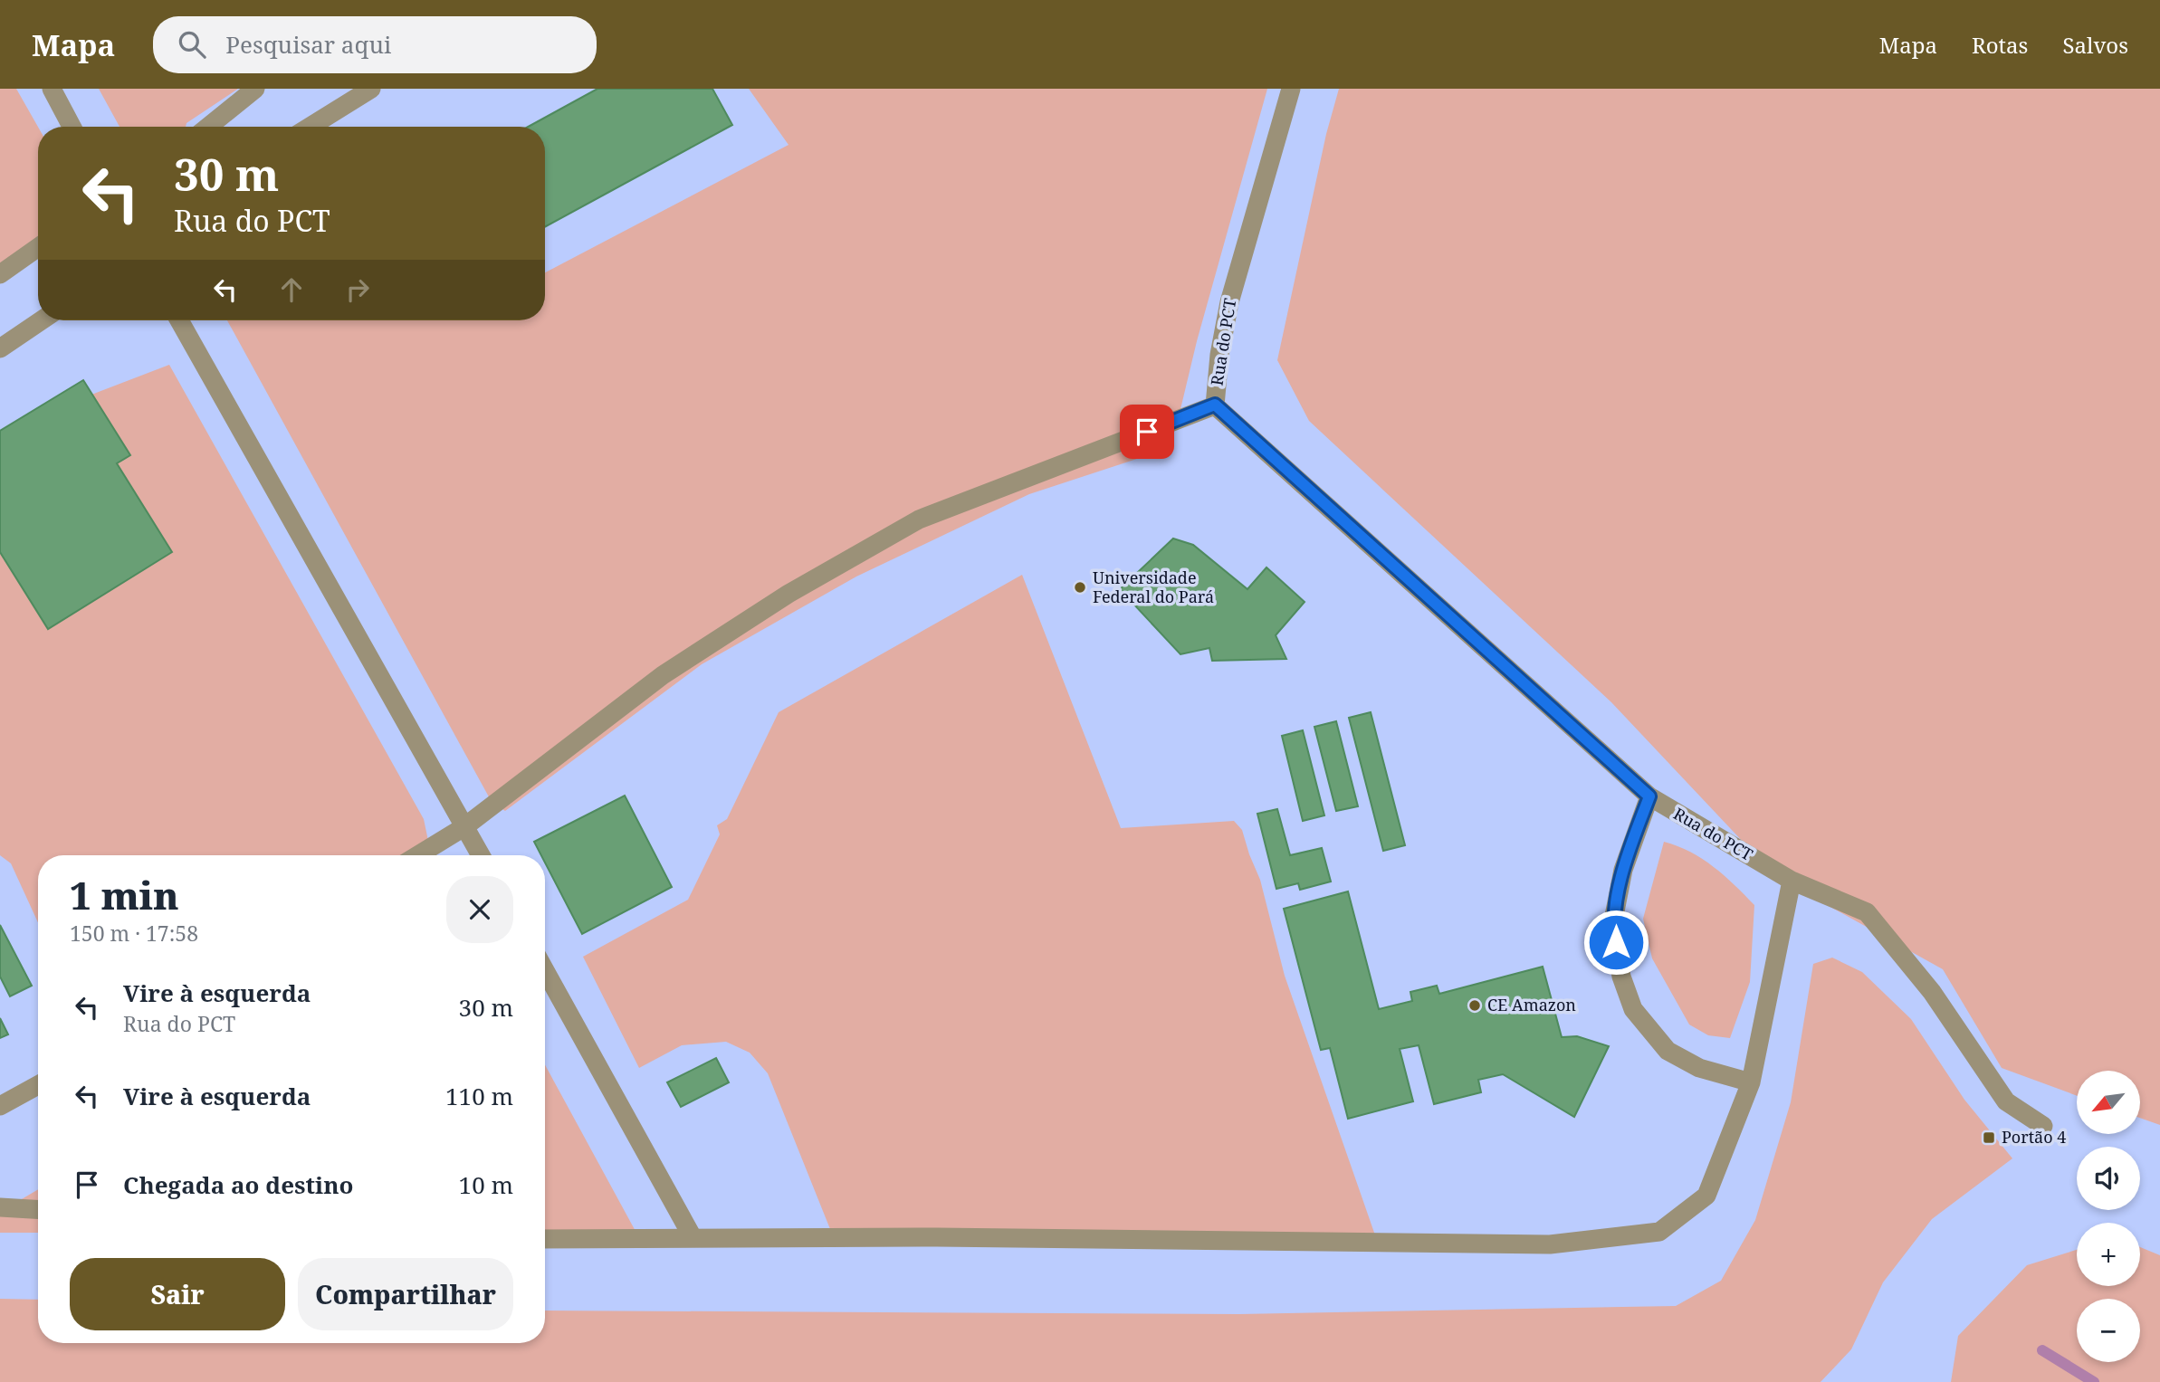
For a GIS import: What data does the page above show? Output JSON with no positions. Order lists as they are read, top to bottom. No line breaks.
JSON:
{"streets":{"lane":["Rua do PCT"]},"places":{"other":["Universidade Federal do Pará","CE Amazon"],"transit":["Portão 4"]},"north":"bottom left","page":{"header":"Mapa","search":"Pesquisar aqui","nav":["Mapa","Rotas","Salvos"],"turn":["30 m","Rua do PCT"],"heading":["1 min","150 m · 17:58"],"list":[{"name":"Vire à esquerda","note":"Rua do PCT","value":"30 m"},{"name":"Vire à esquerda","value":"110 m"},{"name":"Chegada ao destino","value":"10 m"}],"map_buttons":["+","−"],"buttons":["Sair","Compartilhar"]}}
